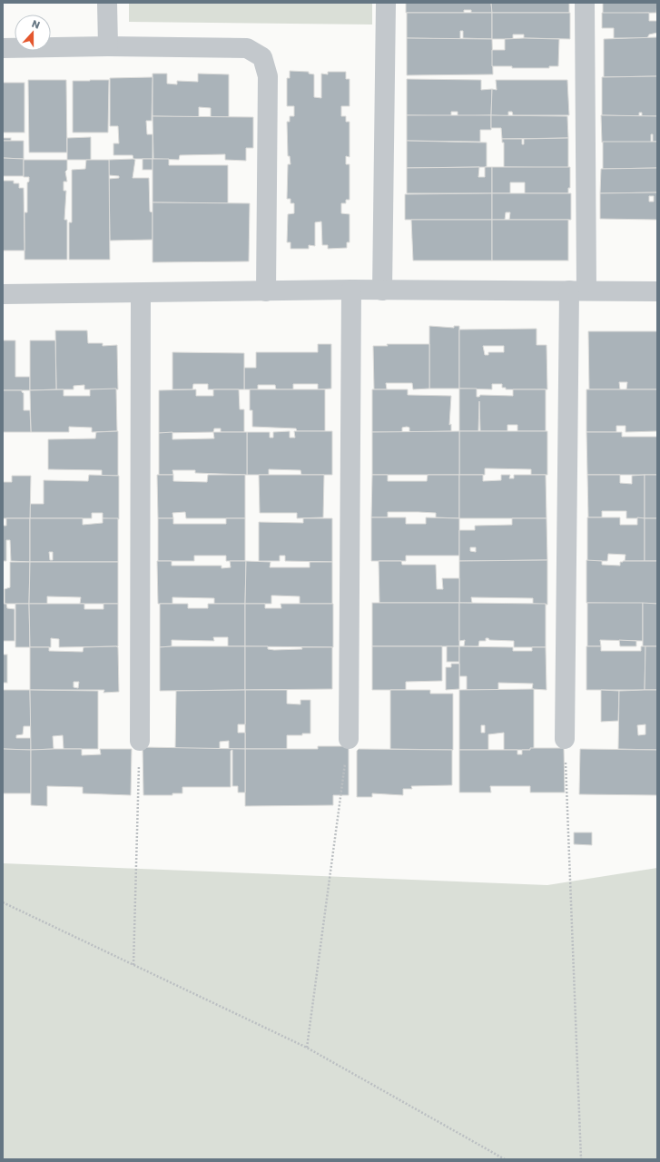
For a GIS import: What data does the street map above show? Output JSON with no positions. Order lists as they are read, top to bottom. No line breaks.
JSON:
{"north":"top"}
